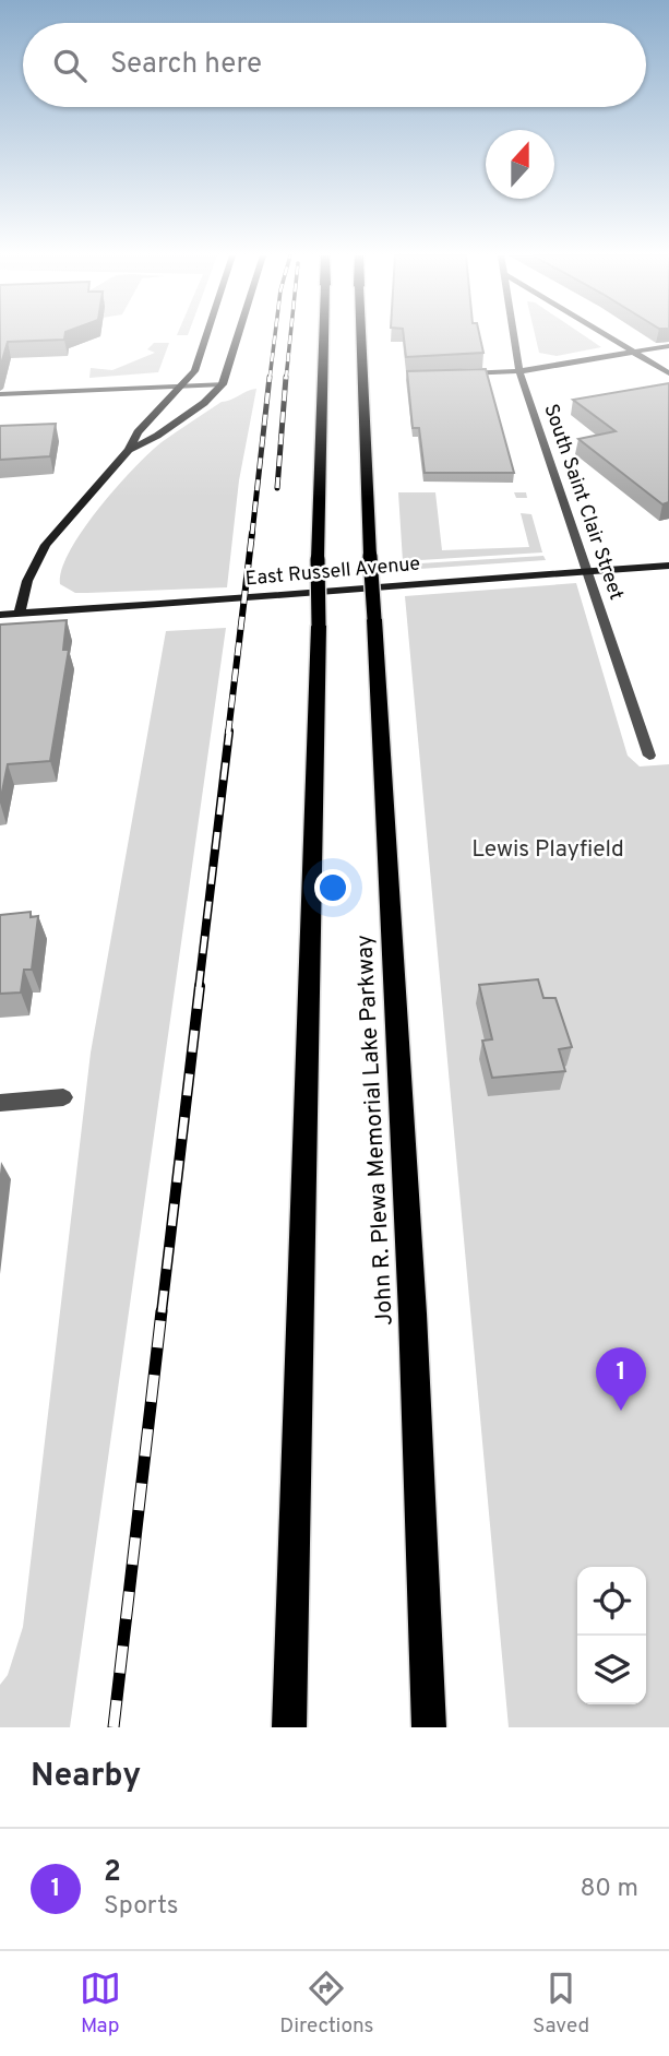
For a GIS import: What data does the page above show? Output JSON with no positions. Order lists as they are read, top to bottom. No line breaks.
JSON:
{"streets":{"main road":["East Russell Avenue","John R. Plewa Memorial Lake Parkway"],"street":["South Saint Clair Street"]},"crossings":[["South Saint Clair Street","East Russell Avenue"]],"parks":["Lewis Playfield"],"north":"top","page":{"search":"Search here","pins":"1","heading":"Nearby","list":[{"mark":"1","name":"2","note":"Sports","value":"80 m"}],"nav":["Map","Directions","Saved"]}}
